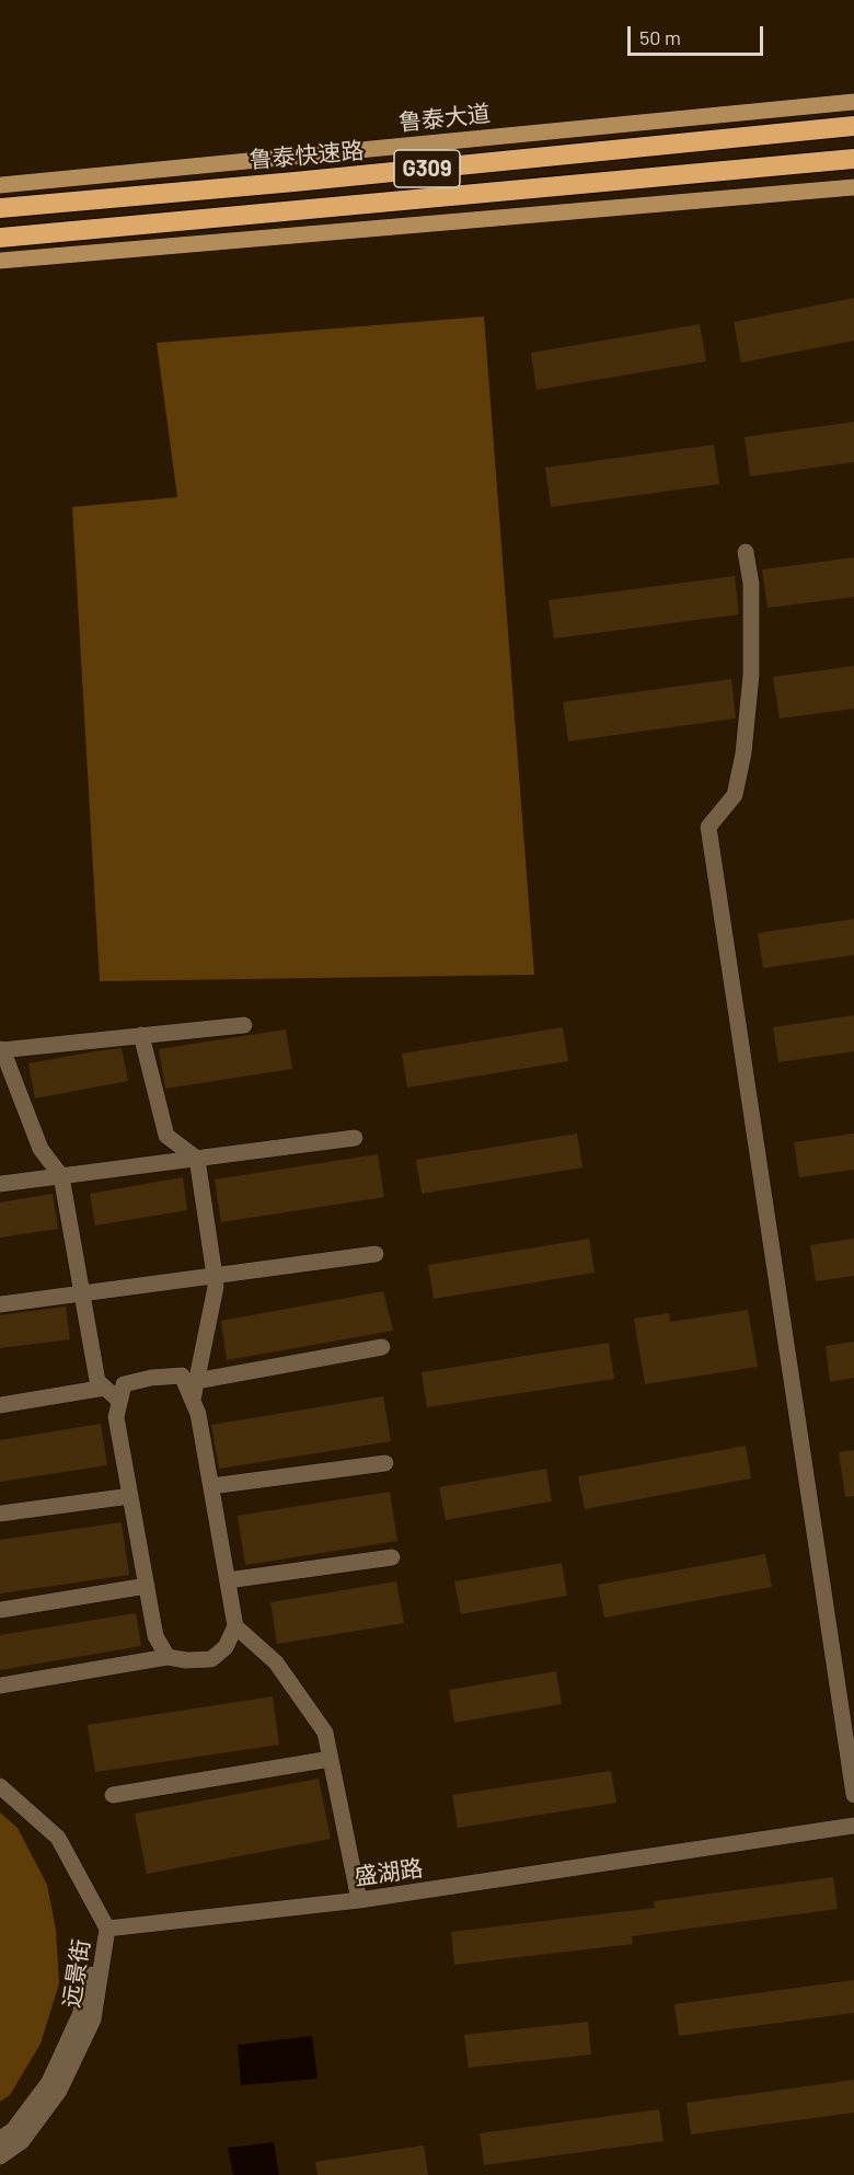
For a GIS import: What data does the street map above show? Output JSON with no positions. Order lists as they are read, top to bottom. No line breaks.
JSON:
{"streets":{"highway":["鲁泰快速路","G309"],"main road":["鲁泰大道"],"street":["盛湖路","远景街"]},"crossings":[["盛湖路","远景街"]],"scale_bar":"50 m"}
